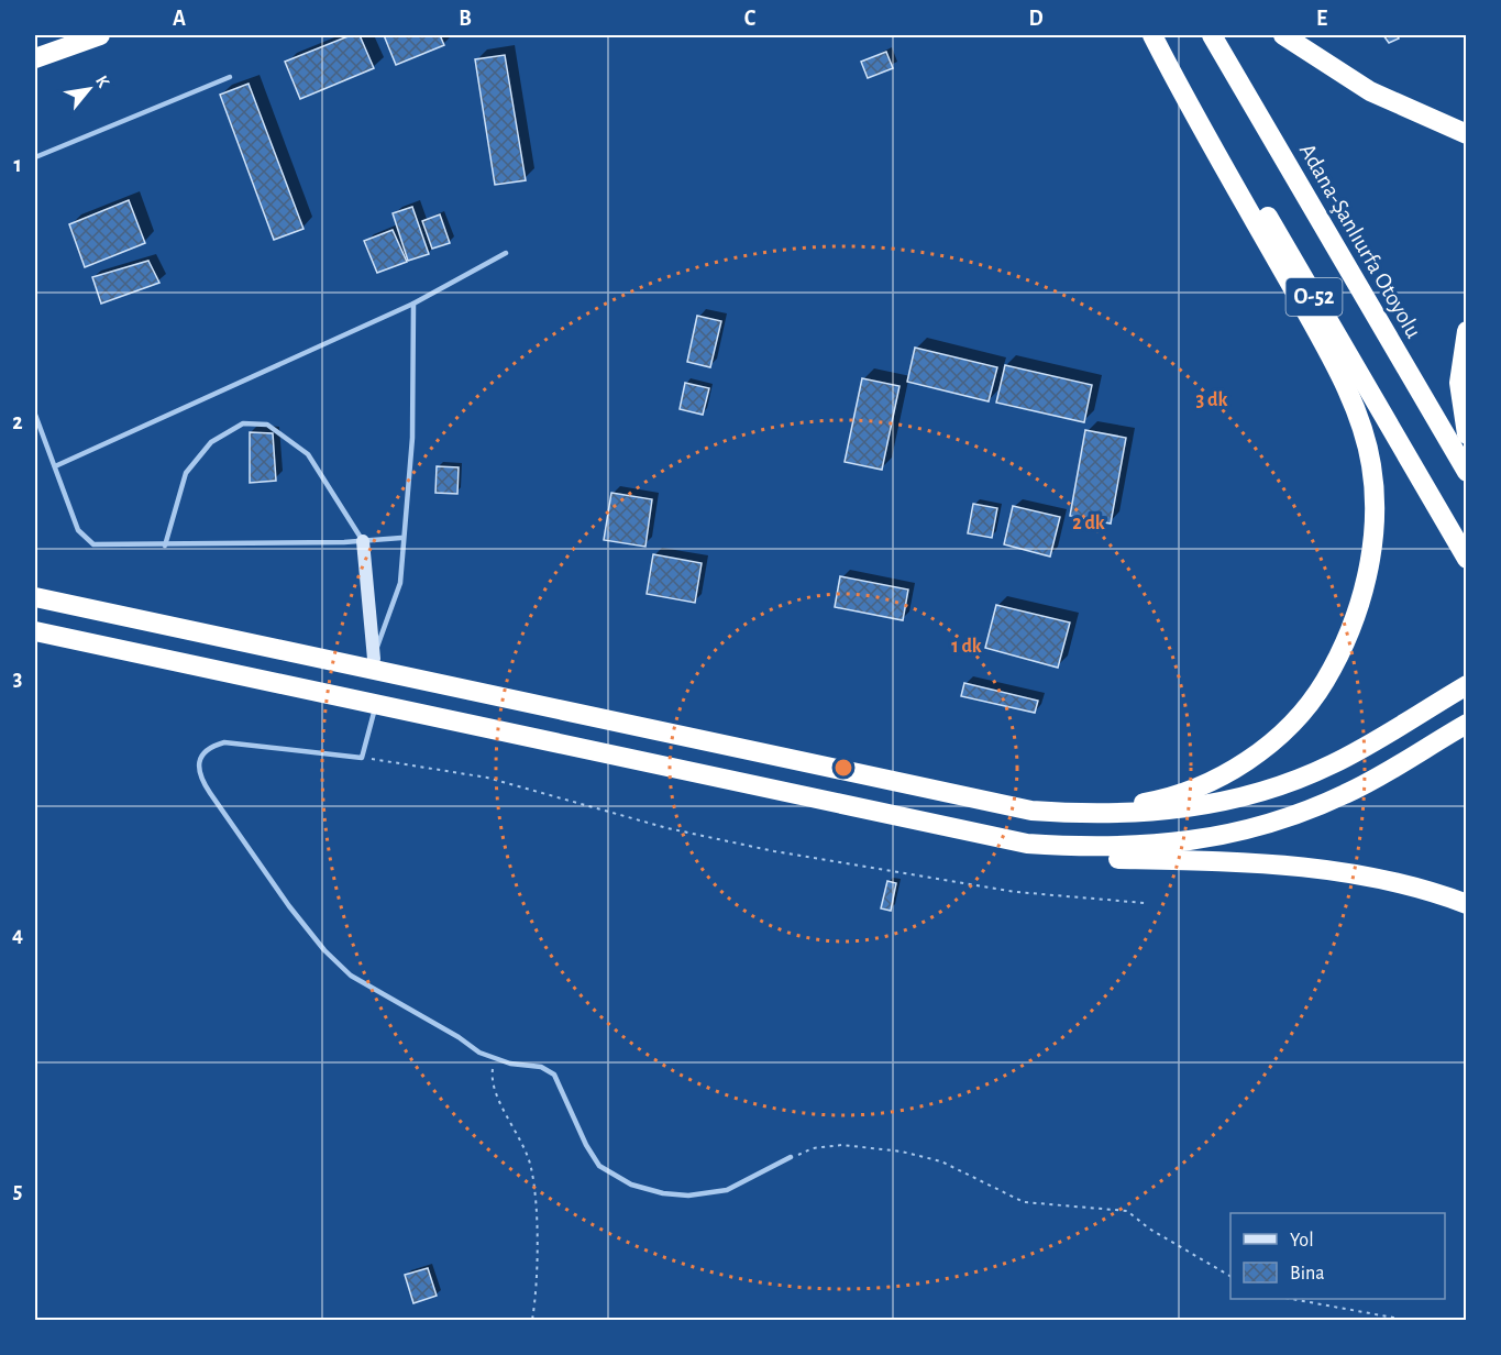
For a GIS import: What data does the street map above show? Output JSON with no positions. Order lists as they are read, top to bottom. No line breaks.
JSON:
{"streets":{"highway":["Adana-Şanlıurfa Otoyolu","O-52"]},"legend":["Yol","Bina"],"north":"top right","grid":{"columns":["A","B","C","D","E"],"rows":["1","2","3","4","5"]},"rings":["3 dk","2 dk","1 dk"]}
